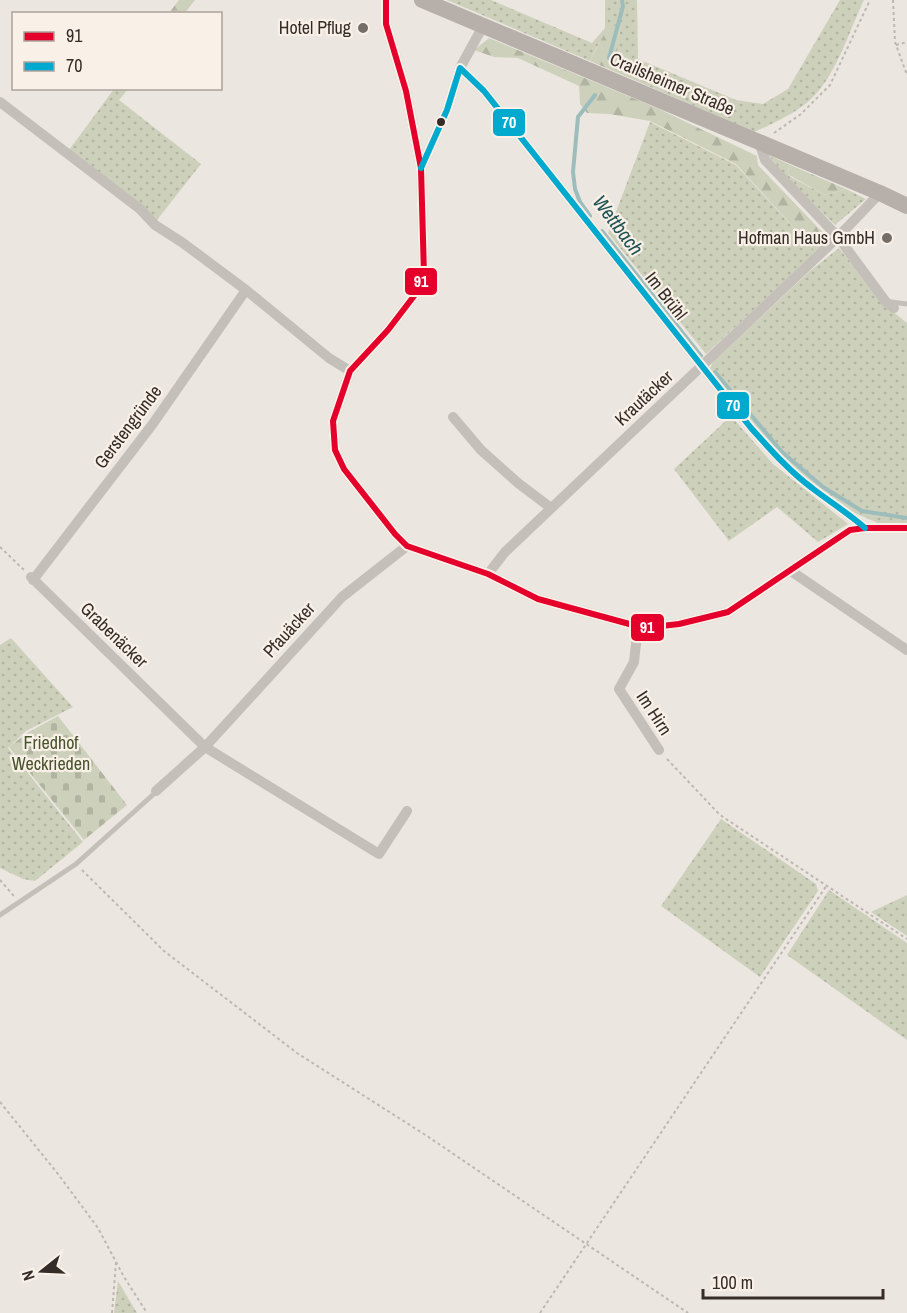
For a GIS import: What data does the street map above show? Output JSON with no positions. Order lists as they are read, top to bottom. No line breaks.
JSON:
{"streets":{"main road":["Crailsheimer Straße"],"street":["Im Brühl","Krautäcker","Gerstengründe","Pfauäcker","Grabenäcker","Im Hirn"]},"crossings":[["Crailsheimer Straße","Krautäcker"],["Im Brühl","Krautäcker"],["Gerstengründe","Grabenäcker"],["Pfauäcker","Grabenäcker"]],"water":["Wettbach"],"parks":["Friedhof Weckrieden"],"places":["Hotel Pflug","Hofman Haus GmbH"],"lines":["transit line 91","transit line 70"],"legend":["91","70"],"scale_bar":"100 m","north":"left"}
